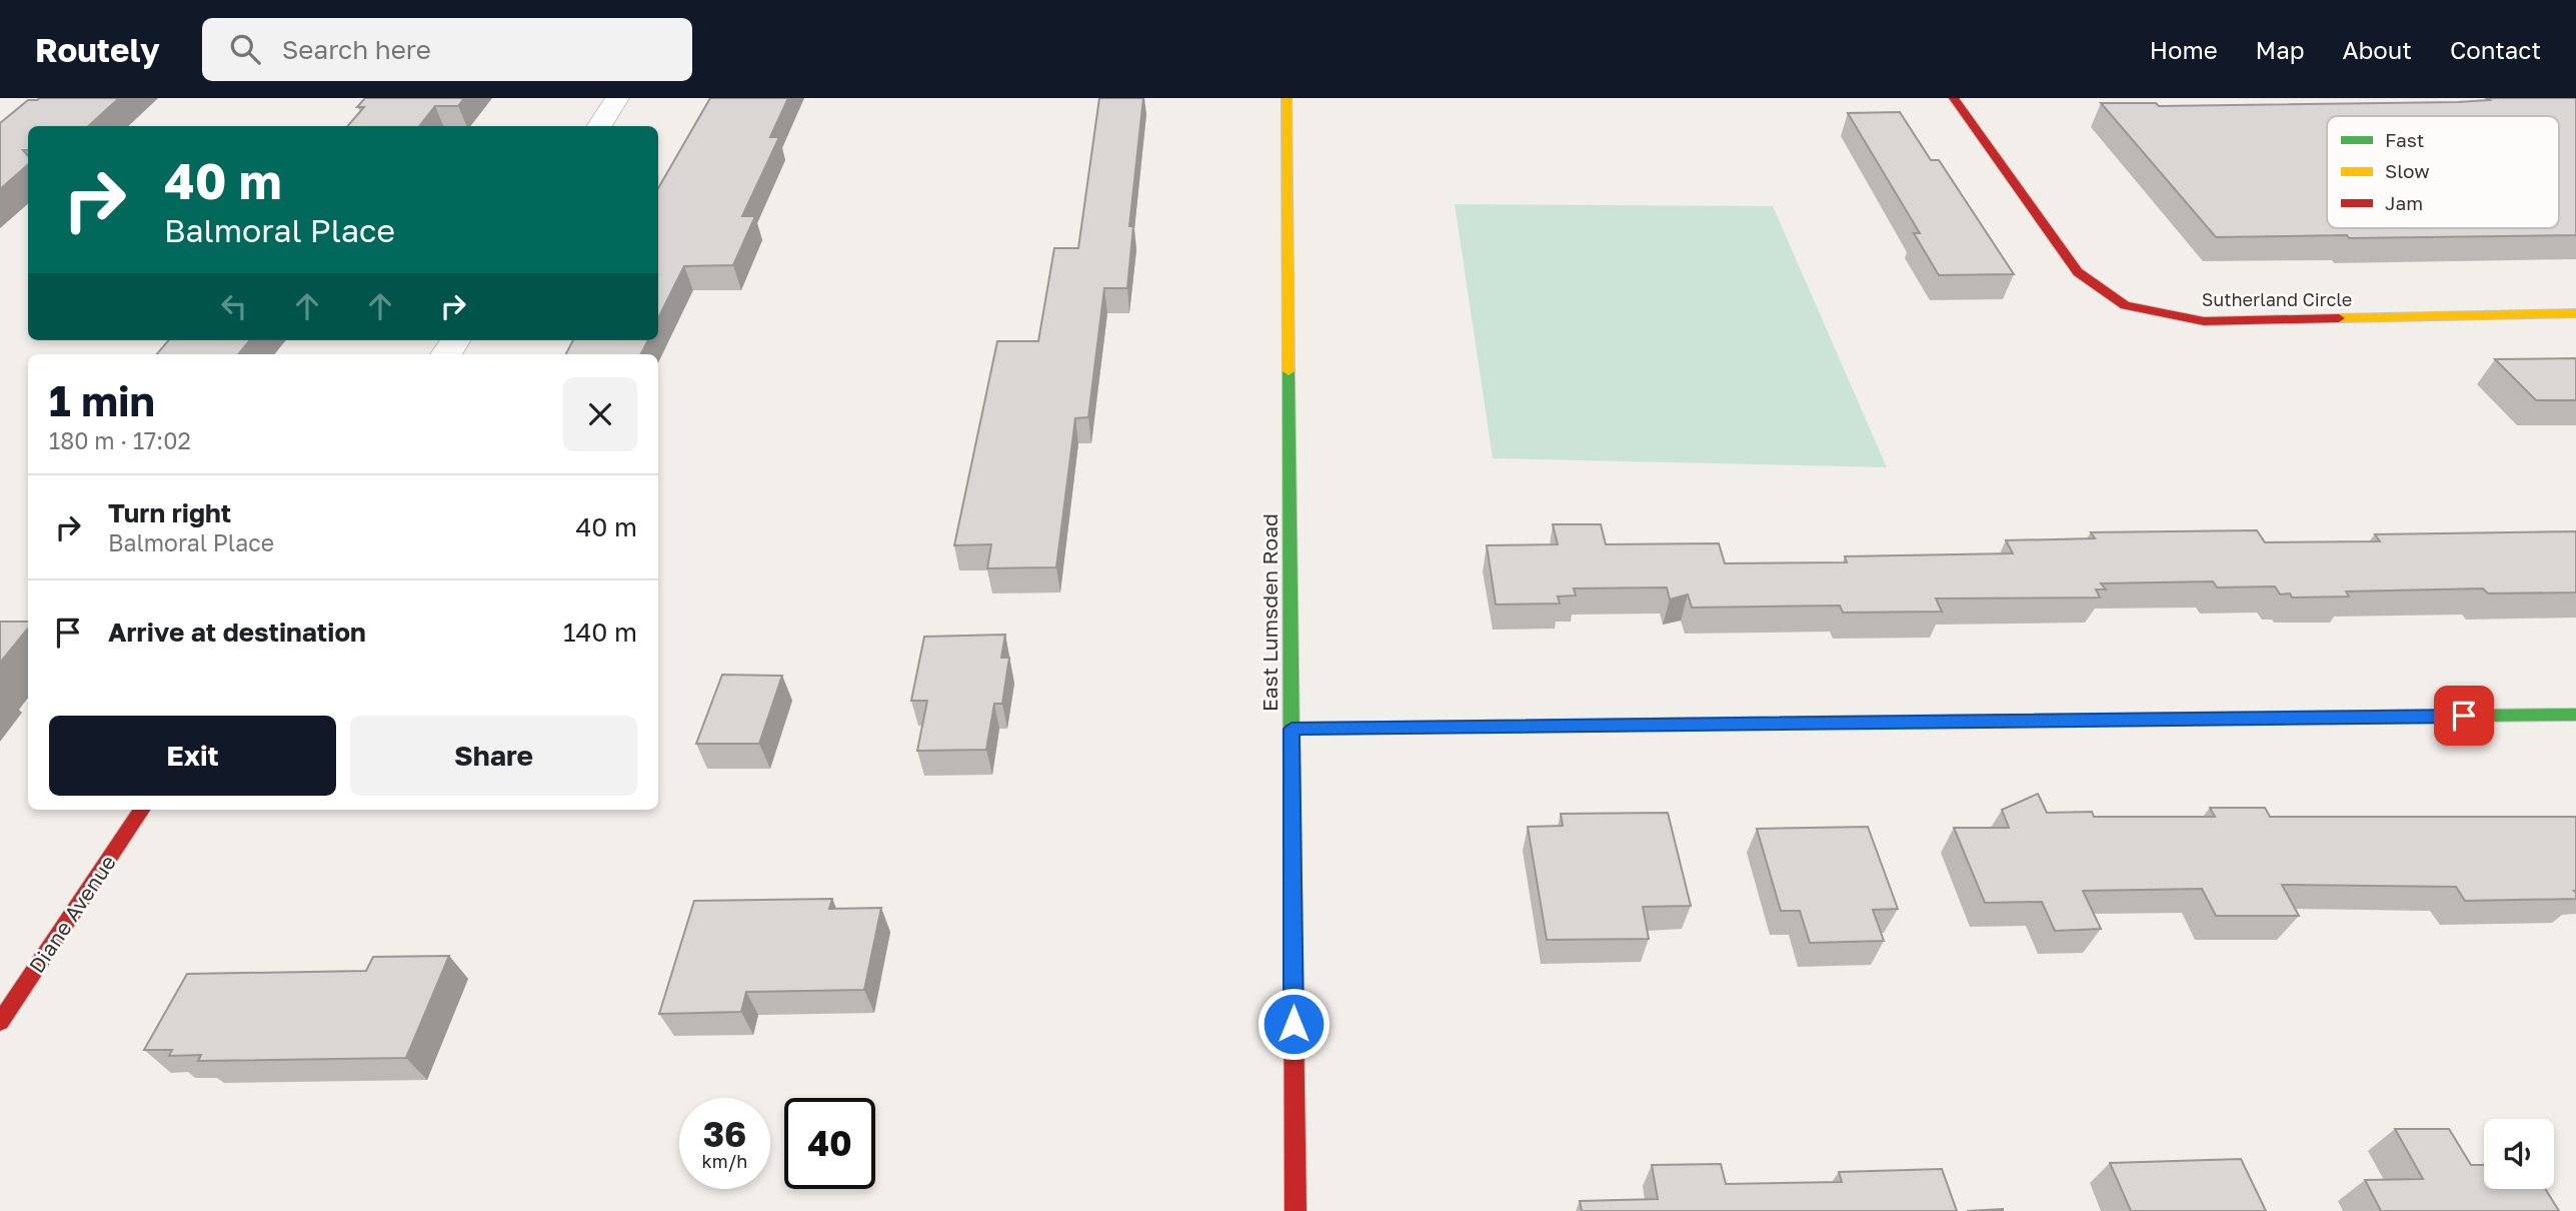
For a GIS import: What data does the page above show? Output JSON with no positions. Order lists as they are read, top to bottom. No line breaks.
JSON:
{"streets":{"street":["Sutherland Circle","East Lumsden Road","Diane Avenue"]},"legend":["Fast","Slow","Jam"],"page":{"header":"Routely","search":"Search here","nav":["Home","Map","About","Contact"],"turn":["40 m","Balmoral Place"],"heading":["1 min","180 m · 17:02"],"list":[{"name":"Turn right","note":"Balmoral Place","value":"40 m"},{"name":"Arrive at destination","value":"140 m"}],"buttons":["Exit","Share"],"speed":"36 km/h","limit":"40"}}
